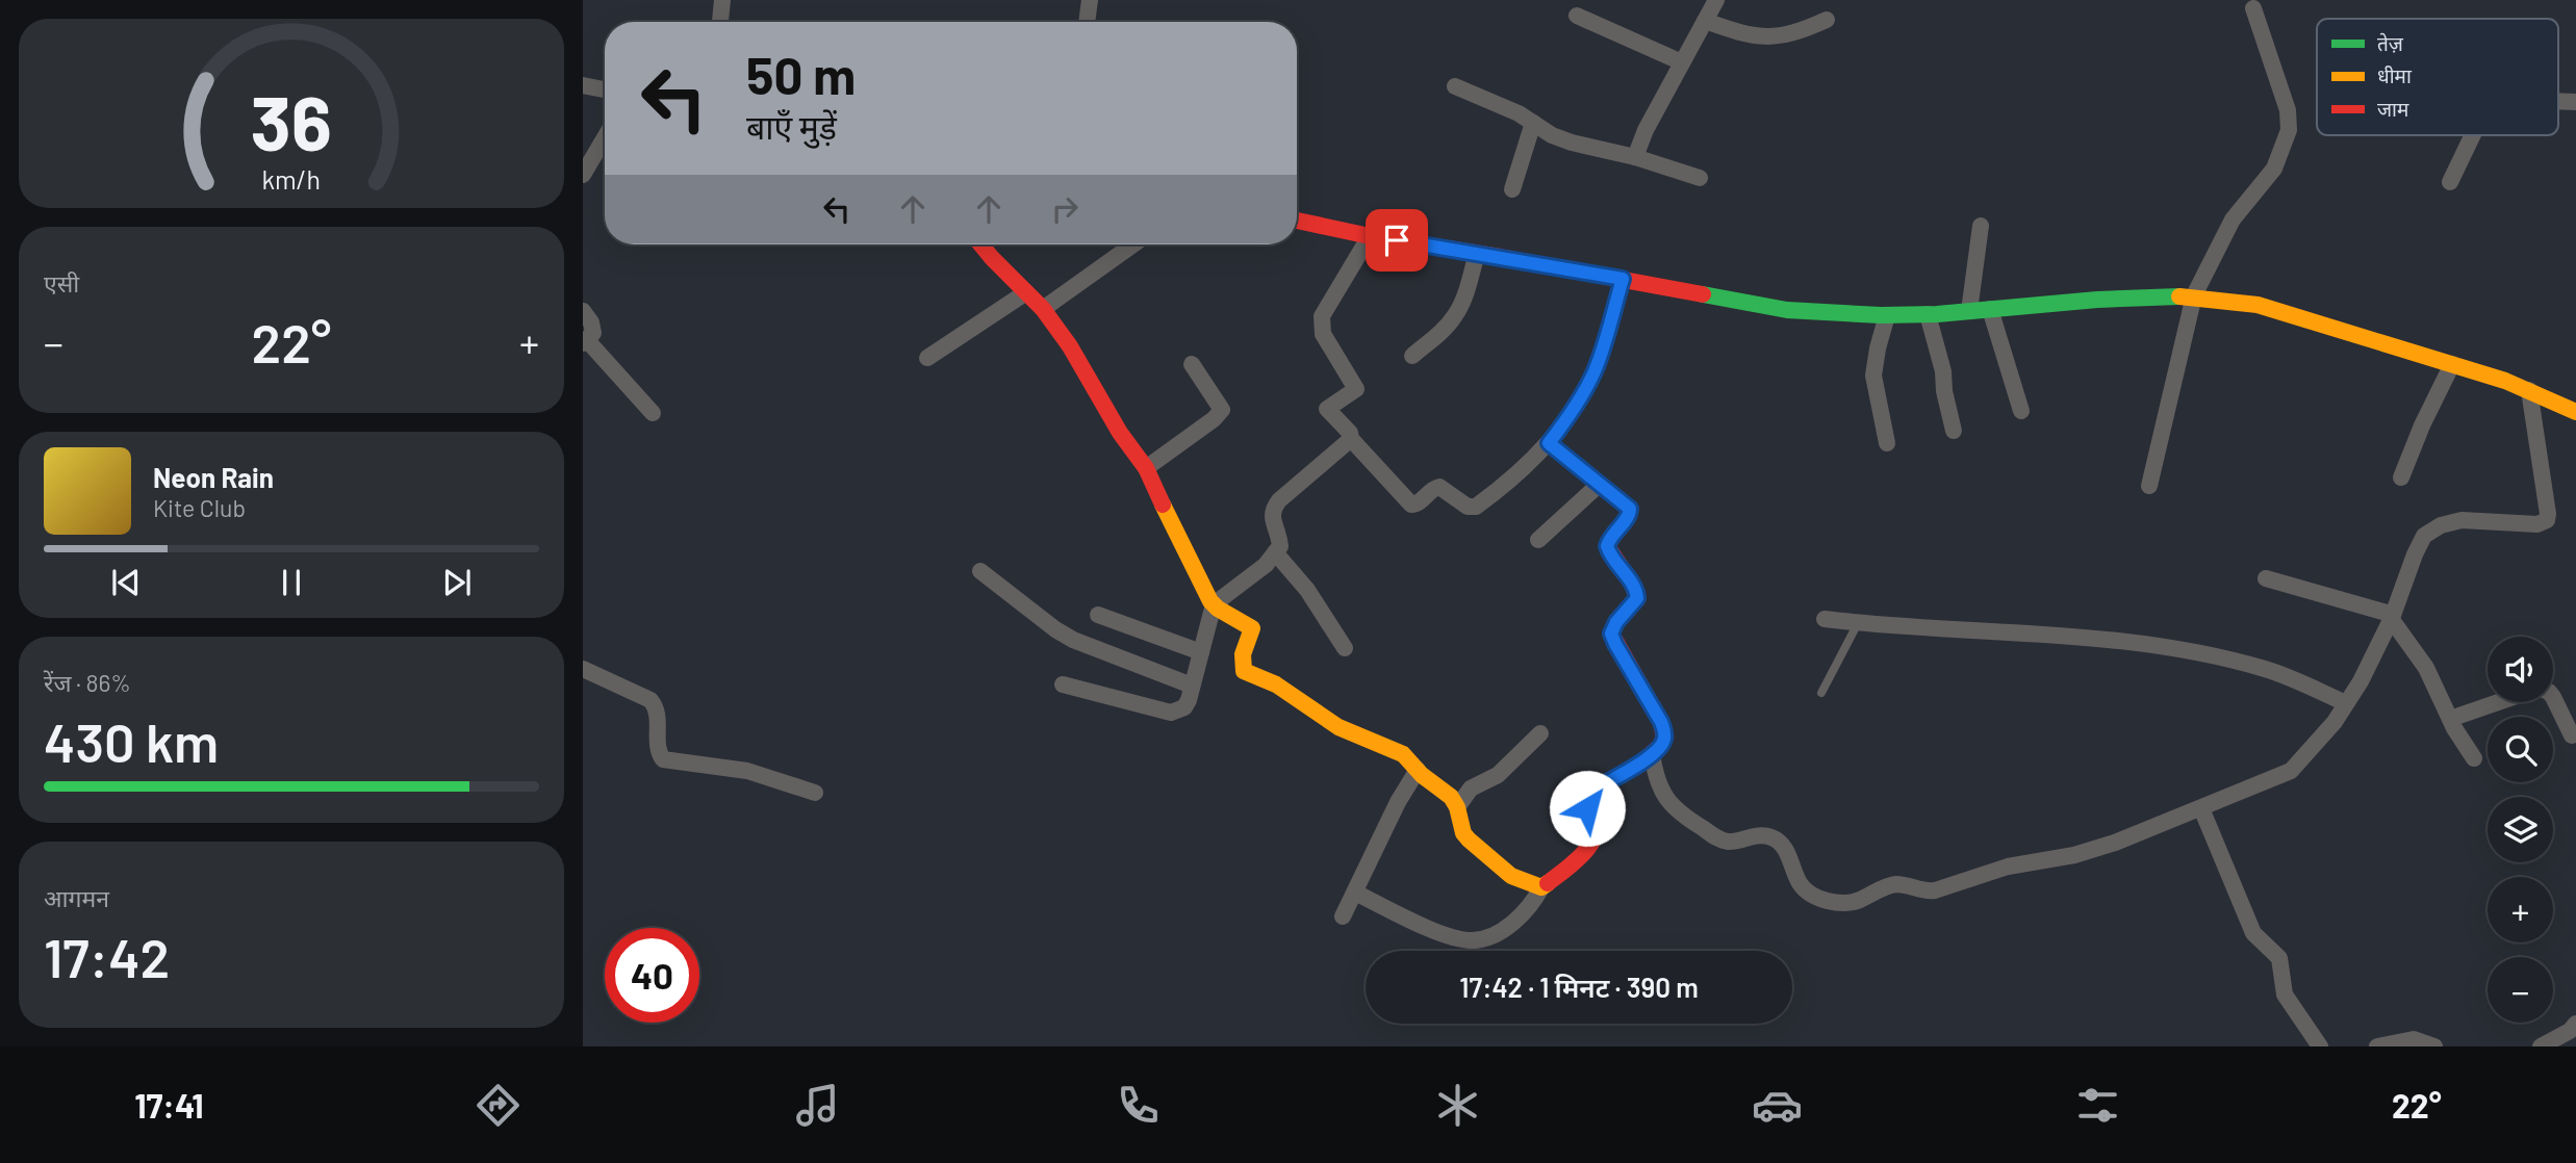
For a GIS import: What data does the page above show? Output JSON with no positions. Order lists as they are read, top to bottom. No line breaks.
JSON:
{"legend":["तेज़","धीमा","जाम"],"page":{"turn":["50 m","बाएँ मुड़ें"],"tile":["एसी",["रेंज · 86%","430 km"],["आगमन","17:42"]],"heat":["−","22°","+"],"song":["Neon Rain","Kite Club"],"map_buttons":["+","−"],"limit":"40","trip":"17:42 · 1 मिनट · 390 m","tabs":["17:41","22°"],"gauge":["36","km/h"]}}
